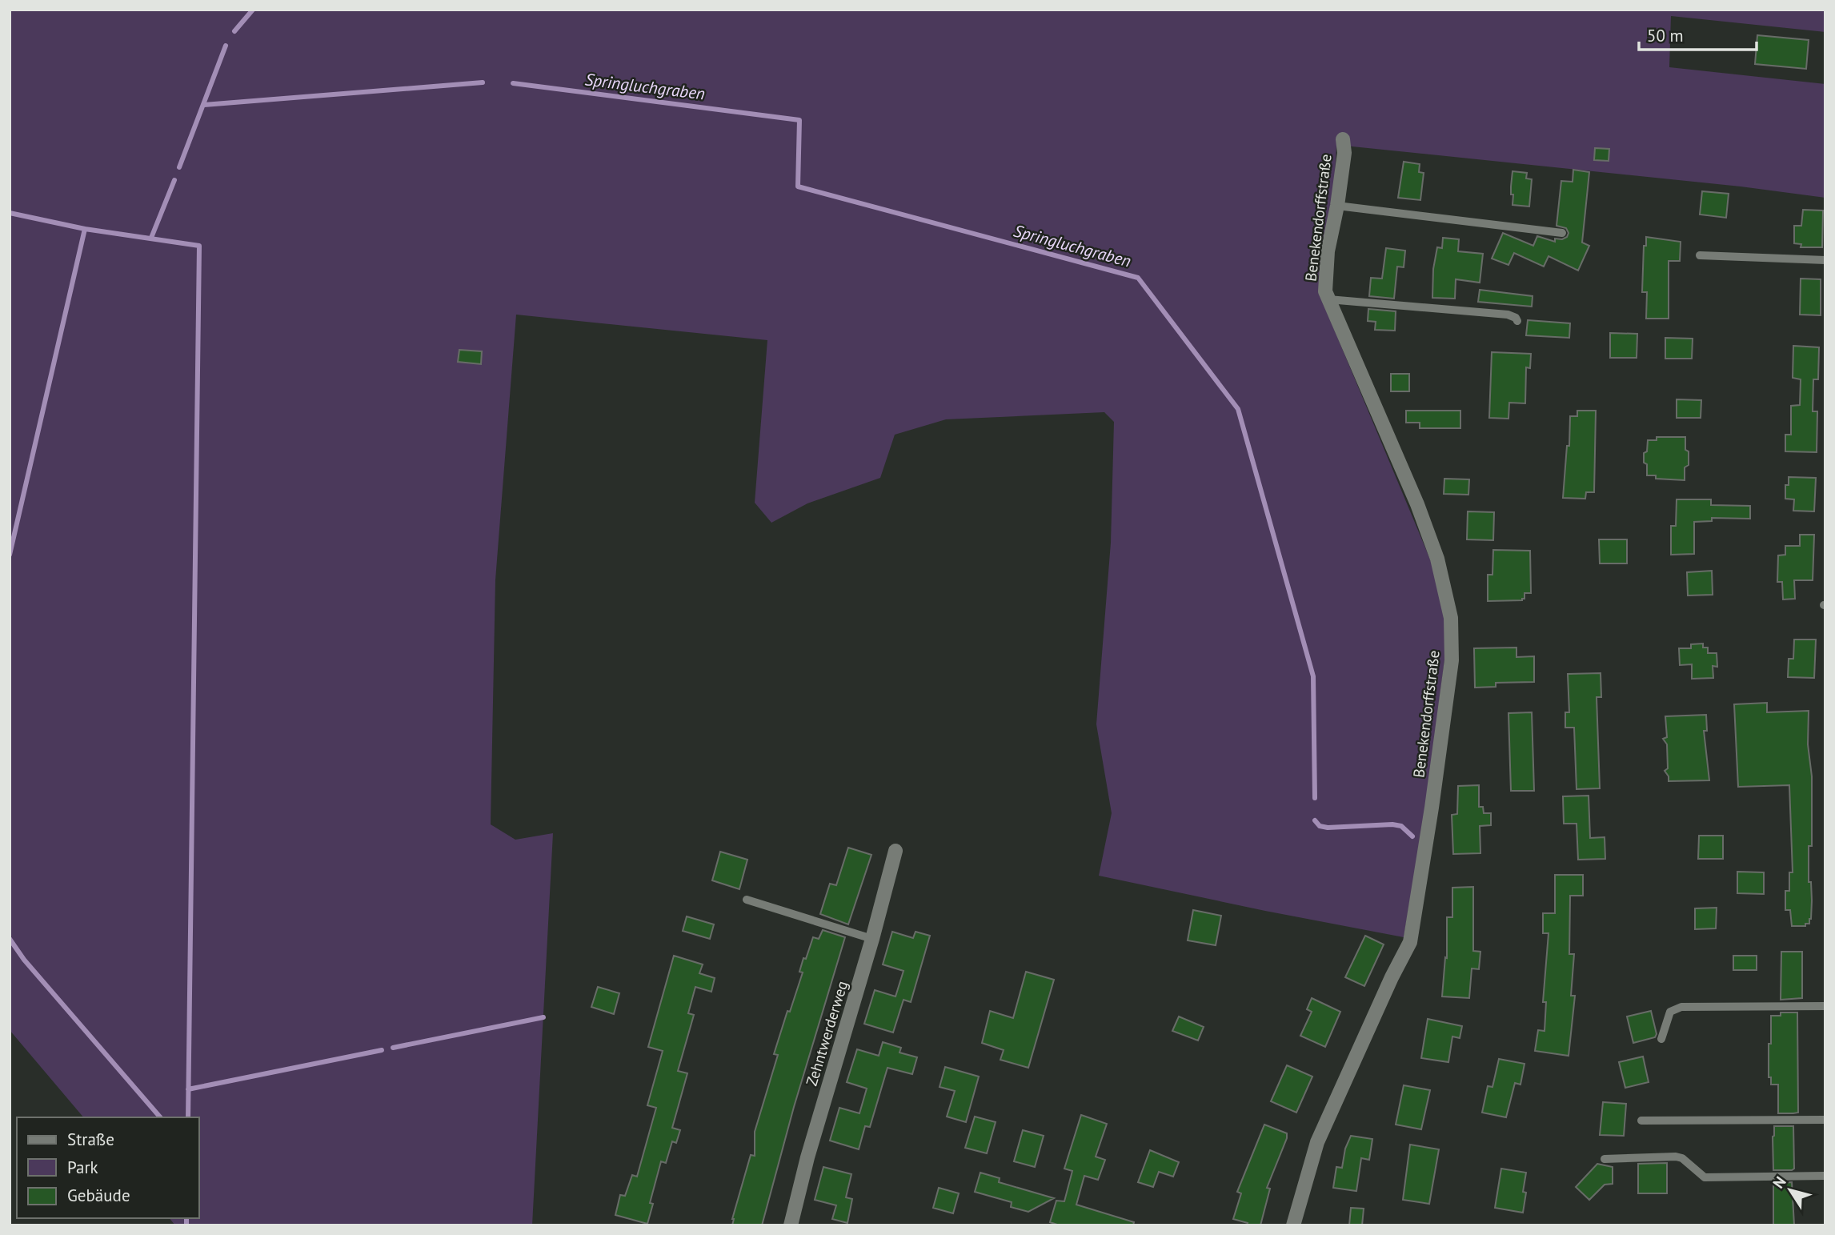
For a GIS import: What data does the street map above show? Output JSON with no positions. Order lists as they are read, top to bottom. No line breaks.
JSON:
{"streets":{"street":["Benekendorffstraße","Zehntwerderweg"]},"water":["Springluchgraben"],"legend":["Straße","Park","Gebäude"],"scale_bar":"50 m","north":"top left"}
